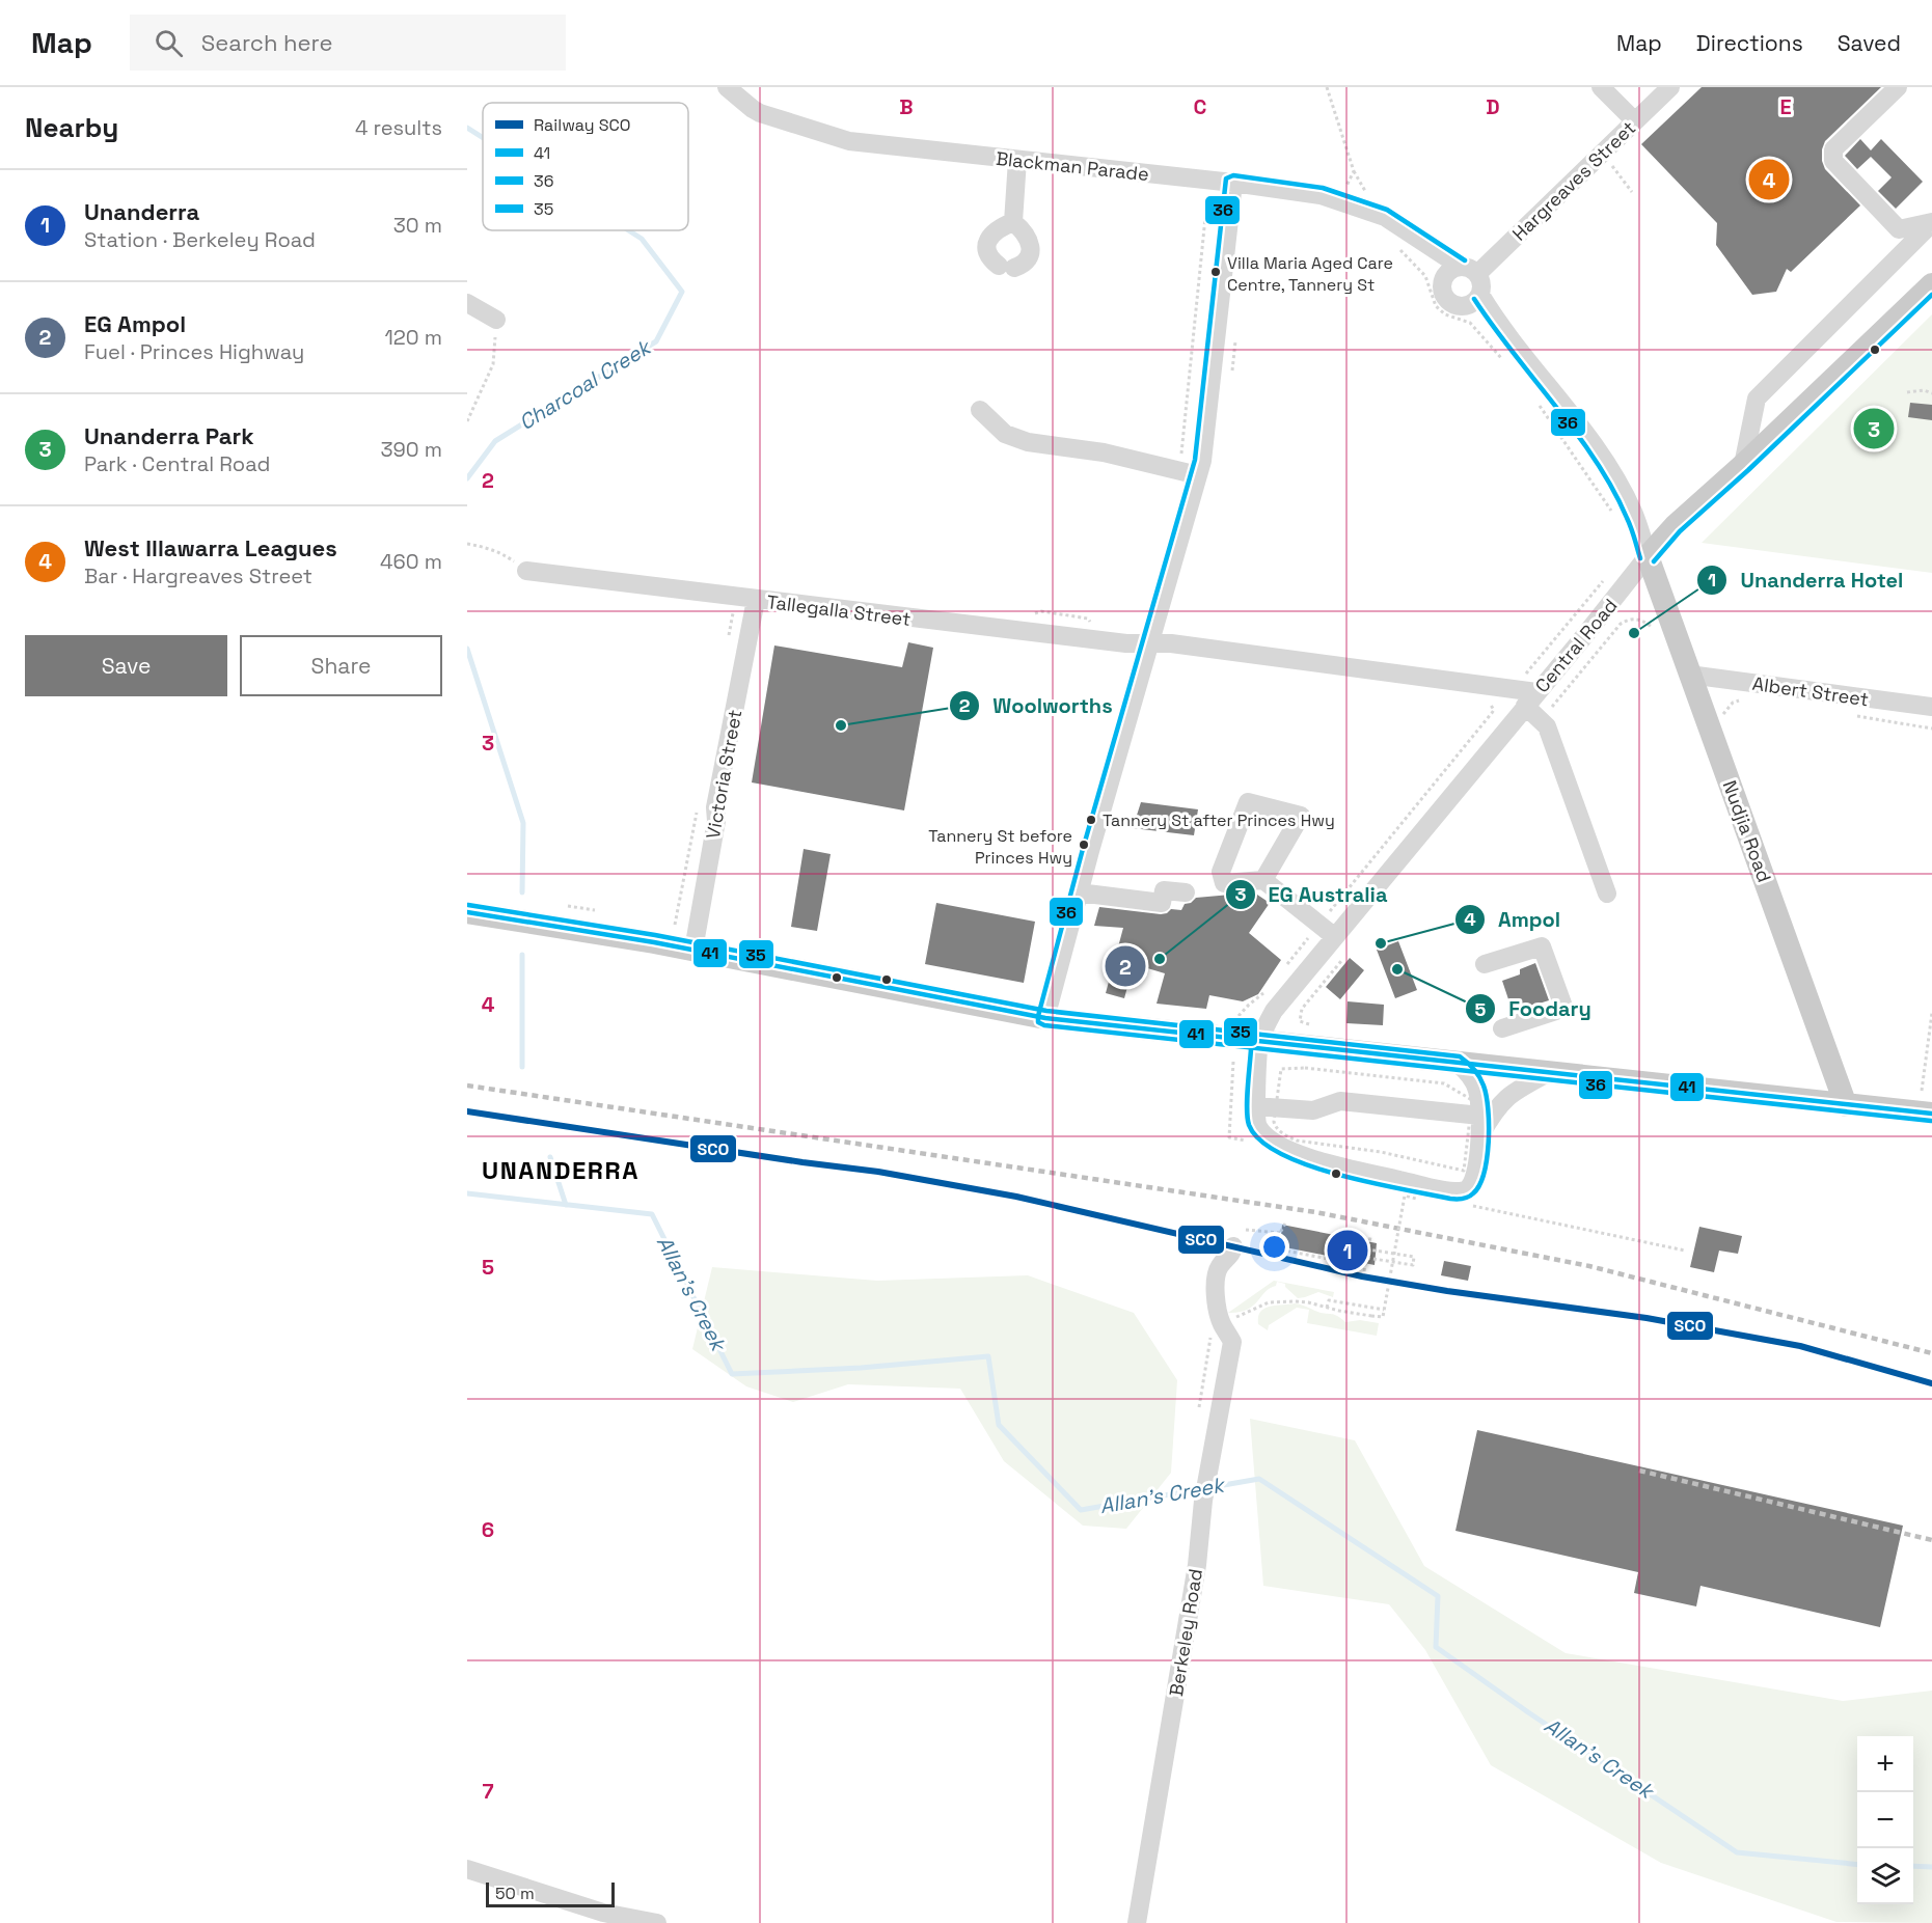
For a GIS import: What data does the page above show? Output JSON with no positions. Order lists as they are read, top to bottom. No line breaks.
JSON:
{"streets":{"main road":["Central Road","Nudjia Road"],"street":["Blackman Parade","Hargreaves Street","Tallegalla Street","Albert Street","Victoria Street","Berkeley Road"]},"crossings":[["Blackman Parade","Hargreaves Street"],["Tallegalla Street","Central Road"],["Tallegalla Street","Victoria Street"],["Central Road","Nudjia Road"],["Albert Street","Nudjia Road"]],"districts":["UNANDERRA"],"water":["Charcoal Creek","Allan's Creek"],"places":["Villa Maria Aged Care Centre, Tannery St","Unanderra Hotel","Woolworths","Tannery St after Princes Hwy","Tannery St before Princes Hwy","Ampol","EG Australia","Foodary"],"lines":["transit line 36","transit line 35","transit line 41","rail line SCO"],"legend":["Railway SCO","41","36","35"],"scale_bar":"50 m","page":{"header":"Map","search":"Search here","nav":["Map","Directions","Saved"],"heading":["Nearby","4 results"],"pins":["4","3","2","1"],"list":[{"mark":"1","name":"Unanderra","note":"Station · Berkeley Road","value":"30 m"},{"mark":"2","name":"EG Ampol","note":"Fuel · Princes Highway","value":"120 m"},{"mark":"3","name":"Unanderra Park","note":"Park · Central Road","value":"390 m"},{"mark":"4","name":"West Illawarra Leagues","note":"Bar · Hargreaves Street","value":"460 m"}],"buttons":["Save","Share"],"map_buttons":["+","−"],"scale":"50 m"},"grid":{"columns":["B","C","D","E"],"rows":["2","3","4","5","6","7"]}}
